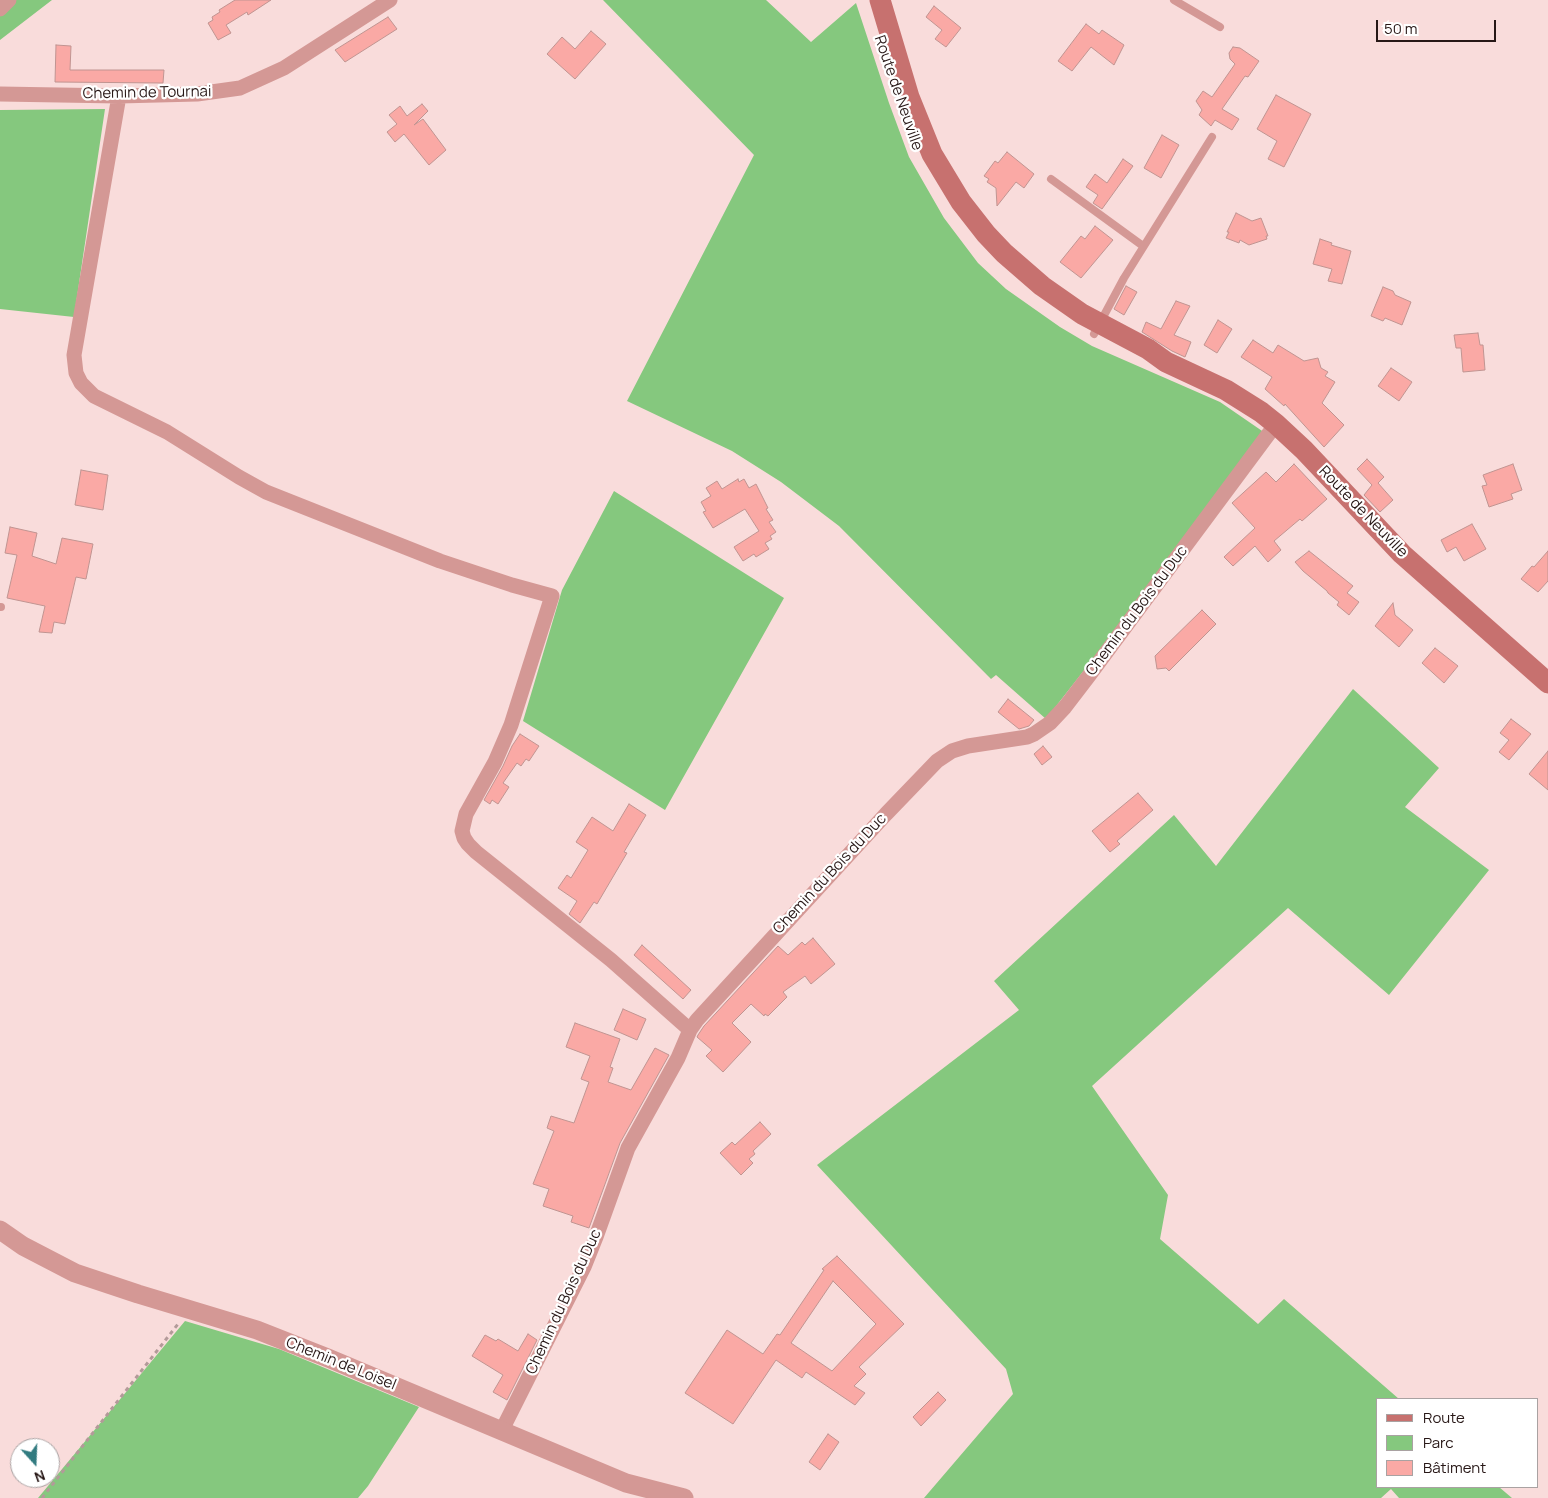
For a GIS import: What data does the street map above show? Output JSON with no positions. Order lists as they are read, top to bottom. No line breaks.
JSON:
{"streets":{"main road":["Route de Neuville"],"street":["Chemin de Tournai","Chemin du Bois du Duc","Chemin de Loisel"]},"crossings":[["Route de Neuville","Chemin du Bois du Duc"],["Chemin du Bois du Duc","Chemin de Loisel"]],"legend":["Route","Parc","Bâtiment"],"scale_bar":"50 m","north":"bottom"}
